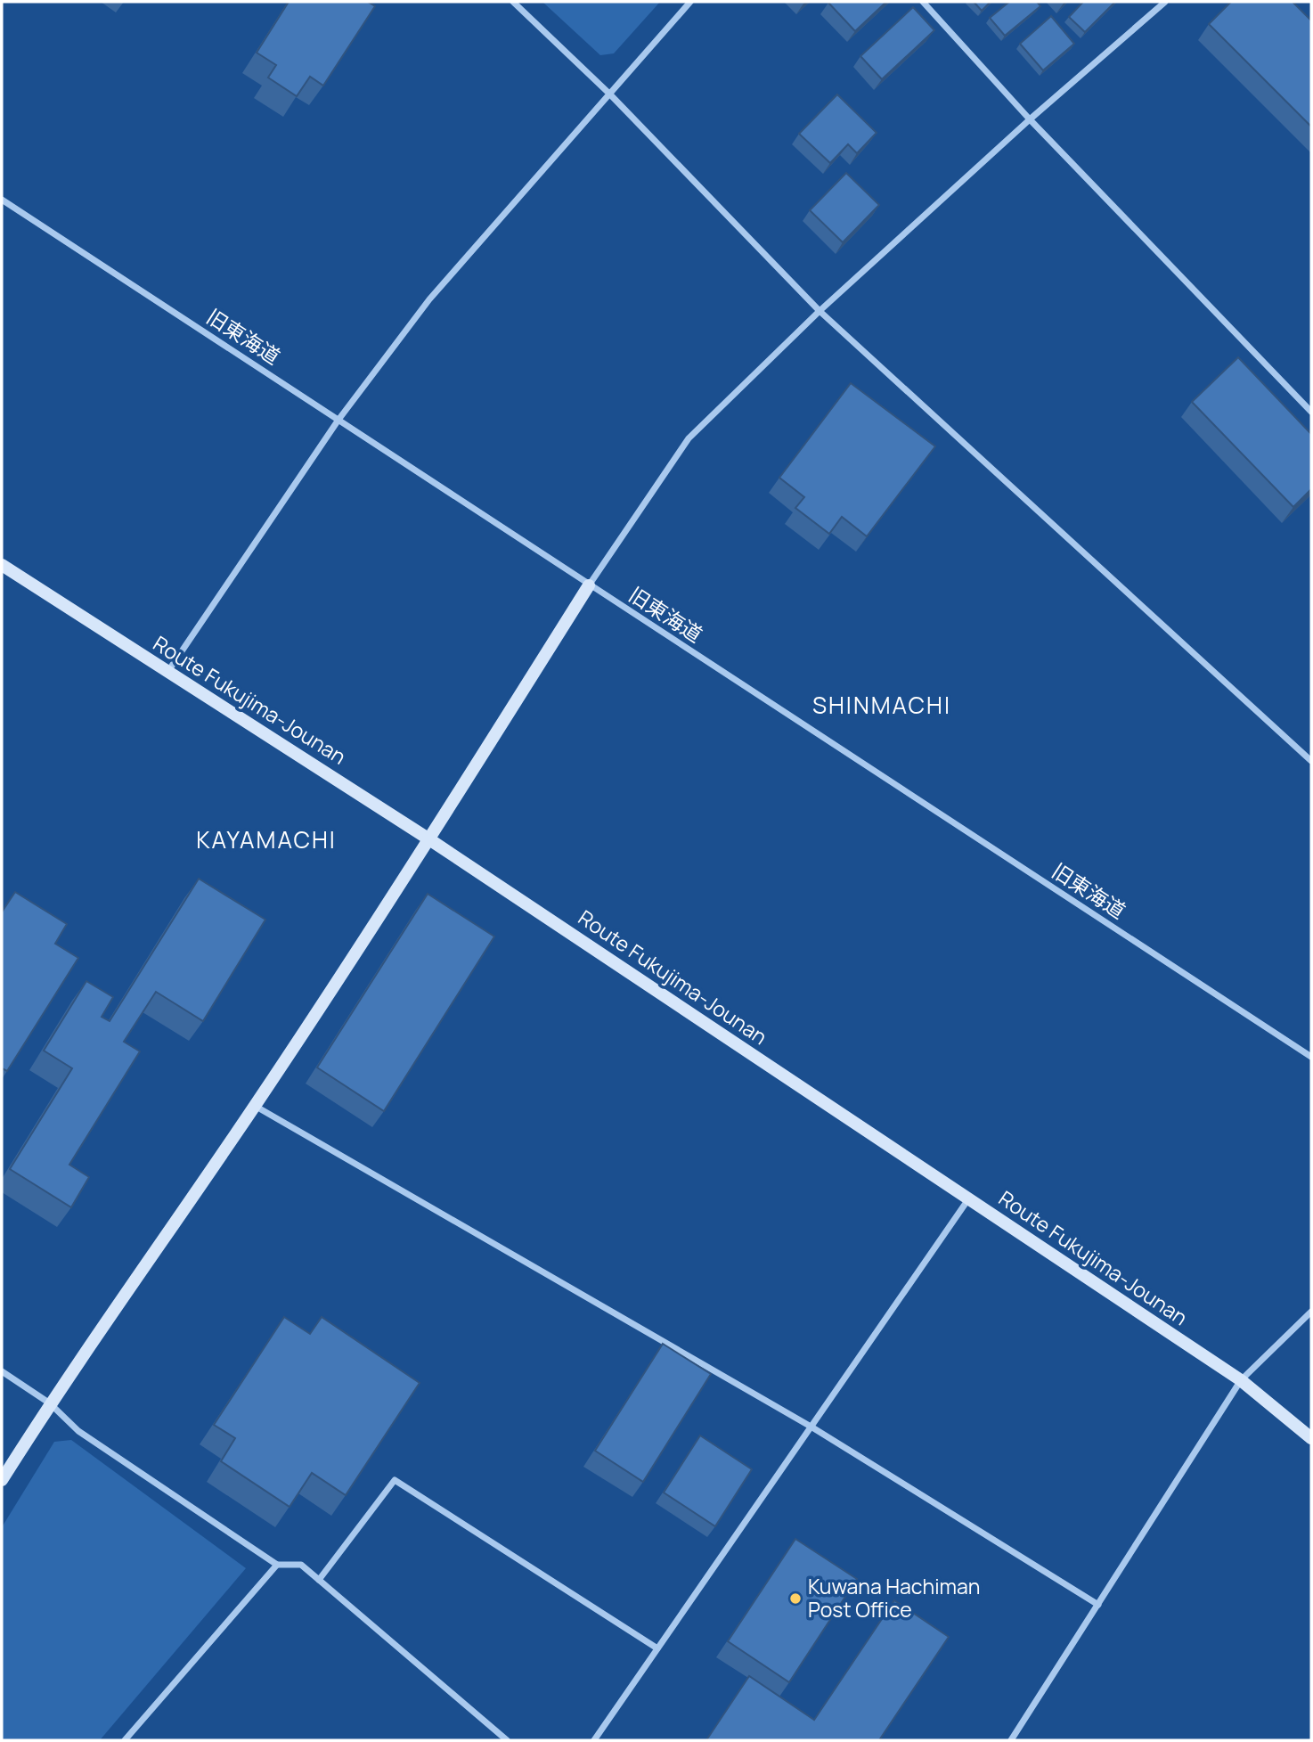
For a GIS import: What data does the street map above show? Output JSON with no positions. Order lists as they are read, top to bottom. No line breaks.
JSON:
{"streets":{"main road":["Route Fukujima-Jounan"],"street":["旧東海道"]},"districts":["SHINMACHI","KAYAMACHI"],"places":["Kuwana Hachiman Post Office"]}
